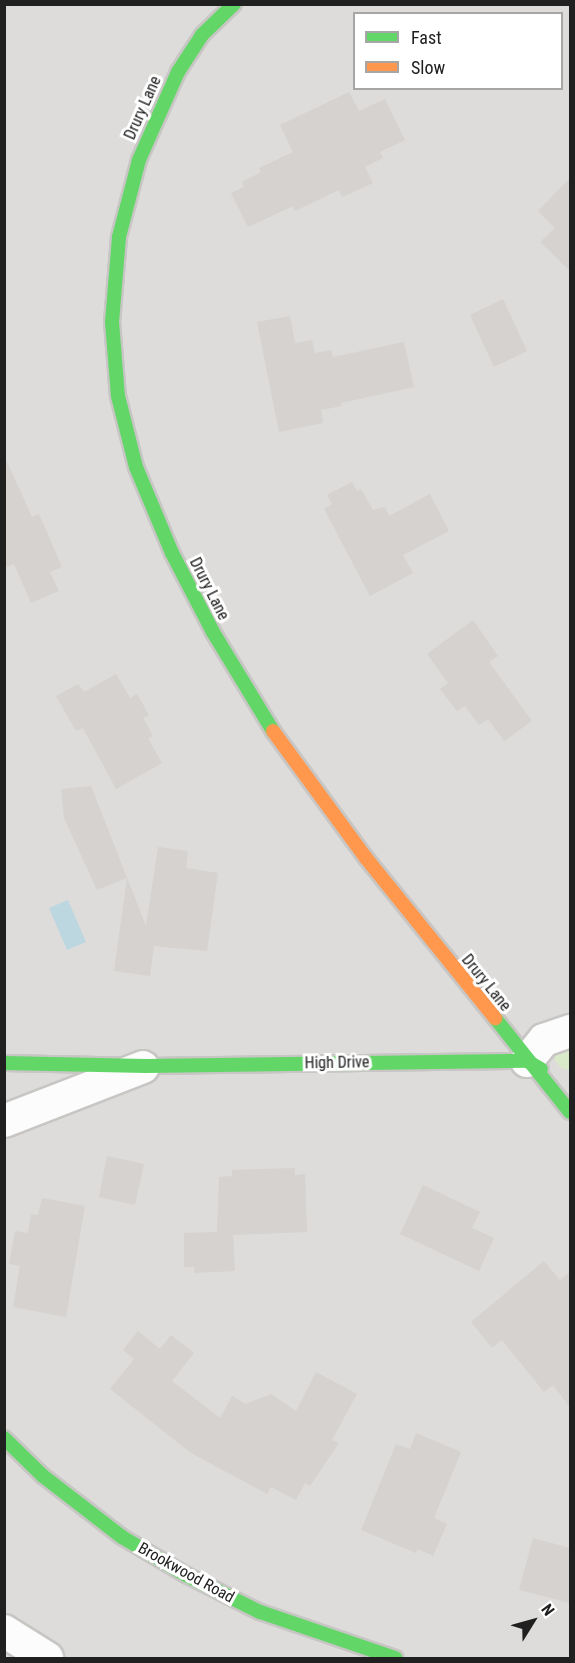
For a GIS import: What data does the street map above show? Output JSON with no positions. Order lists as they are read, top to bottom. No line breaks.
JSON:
{"streets":{"street":["Drury Lane","High Drive","Brookwood Road"]},"crossings":[["Drury Lane","High Drive"]],"legend":["Fast","Slow"],"north":"top right"}
